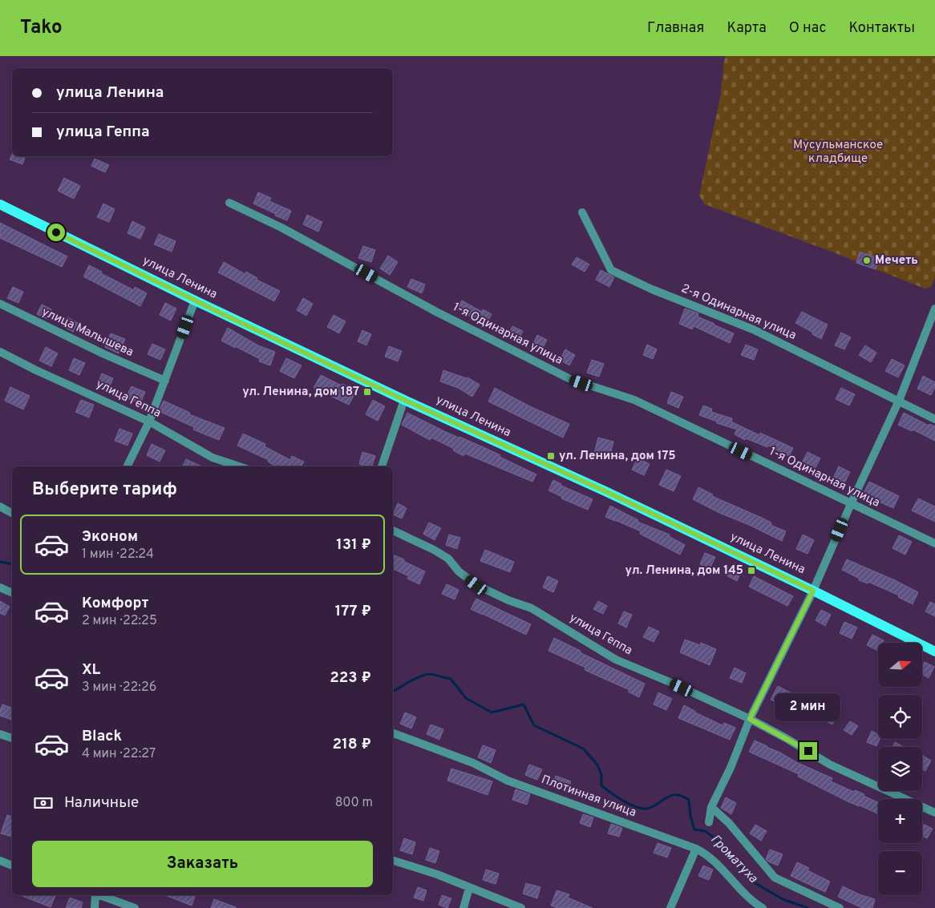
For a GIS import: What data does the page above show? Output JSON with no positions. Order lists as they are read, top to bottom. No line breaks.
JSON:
{"streets":{"main road":["улица Ленина"],"street":["2-я Одинарная улица","улица Малышева","1-я Одинарная улица","улица Геппа","Плотинная улица"]},"water":["Громатуха"],"parks":["Мусульманское кладбище"],"places":{"other":["Мечеть"],"transit":["ул. Ленина, дом 187","ул. Ленина, дом 175","ул. Ленина, дом 145"]},"north":"right","page":{"header":"Tako","nav":["Главная","Карта","О нас","Контакты"],"banner":["улица Ленина","улица Геппа"],"heading":"Выберите тариф","list":[{"name":"Эконом","note":"1 мин · 22:24","value":"131 ₽"},{"name":"Комфорт","note":"2 мин · 22:25","value":"177 ₽"},{"name":"XL","note":"3 мин · 22:26","value":"223 ₽"},{"name":"Black","note":"4 мин · 22:27","value":"218 ₽"}],"map_buttons":["+","−"],"bubble":"2 мин","pay":["Наличные","800 m"],"buttons":"Заказать"}}
